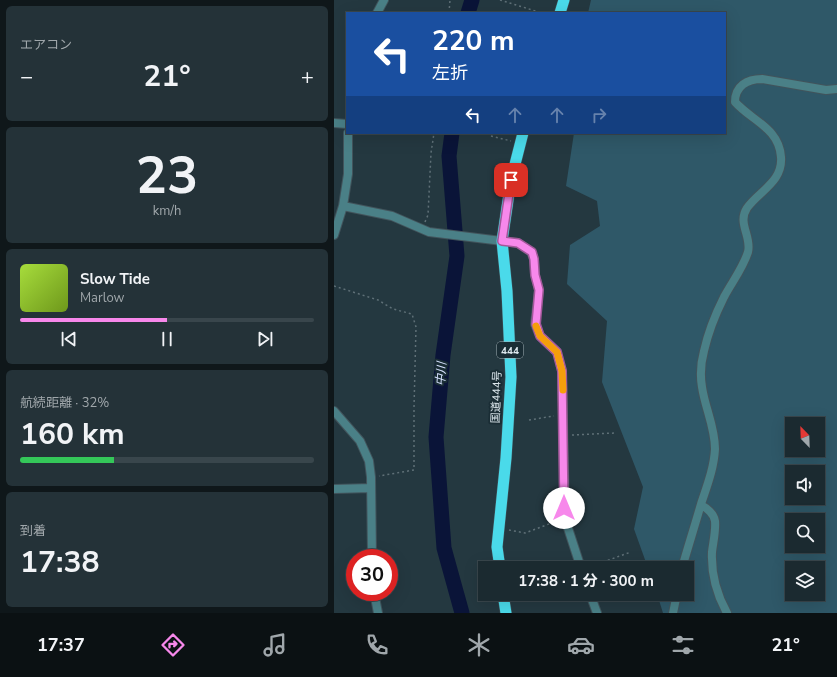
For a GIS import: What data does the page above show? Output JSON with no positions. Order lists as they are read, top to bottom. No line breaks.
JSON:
{"streets":{"highway":["444","国道444号"]},"water":["中川"],"north":"top left","page":{"tile":["エアコン",["23","km/h"],["航続距離 · 32%","160 km"],["到着","17:38"]],"turn":["220 m","左折"],"heat":["−","21°","+"],"song":["Slow Tide","Marlow"],"limit":"30","trip":"17:38 · 1 分 · 300 m","tabs":["17:37","21°"]}}
